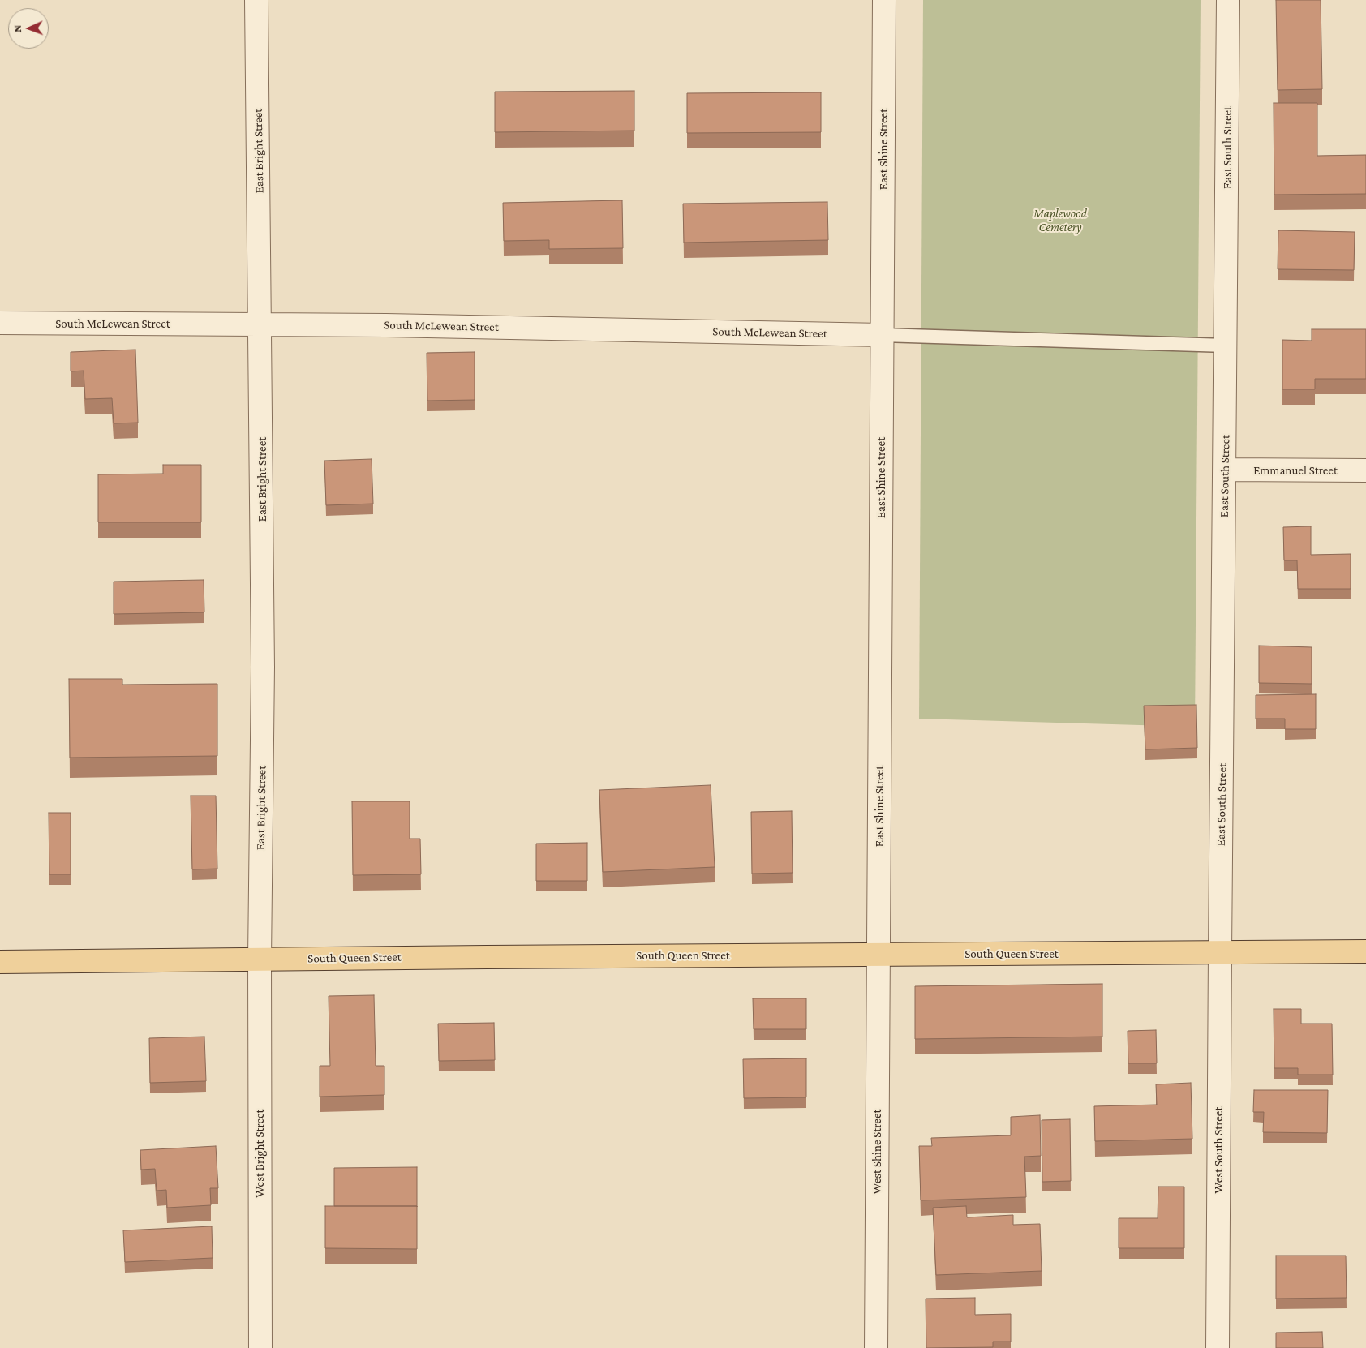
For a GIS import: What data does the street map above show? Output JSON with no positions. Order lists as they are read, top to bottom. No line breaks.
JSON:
{"streets":{"main road":["South Queen Street"],"street":["East South Street","East Shine Street","East Bright Street","South McLewean Street","Emmanuel Street","West South Street","West Shine Street","West Bright Street"]},"crossings":[["East South Street","Emmanuel Street"],["East South Street","South Queen Street"],["East South Street","West South Street"],["East Shine Street","South McLewean Street"],["East Shine Street","South Queen Street"],["East Shine Street","West Shine Street"],["East Bright Street","South McLewean Street"],["East Bright Street","South Queen Street"],["East Bright Street","West Bright Street"],["South Queen Street","West South Street"],["South Queen Street","West Shine Street"],["South Queen Street","West Bright Street"]],"parks":["Maplewood Cemetery"],"north":"left"}
